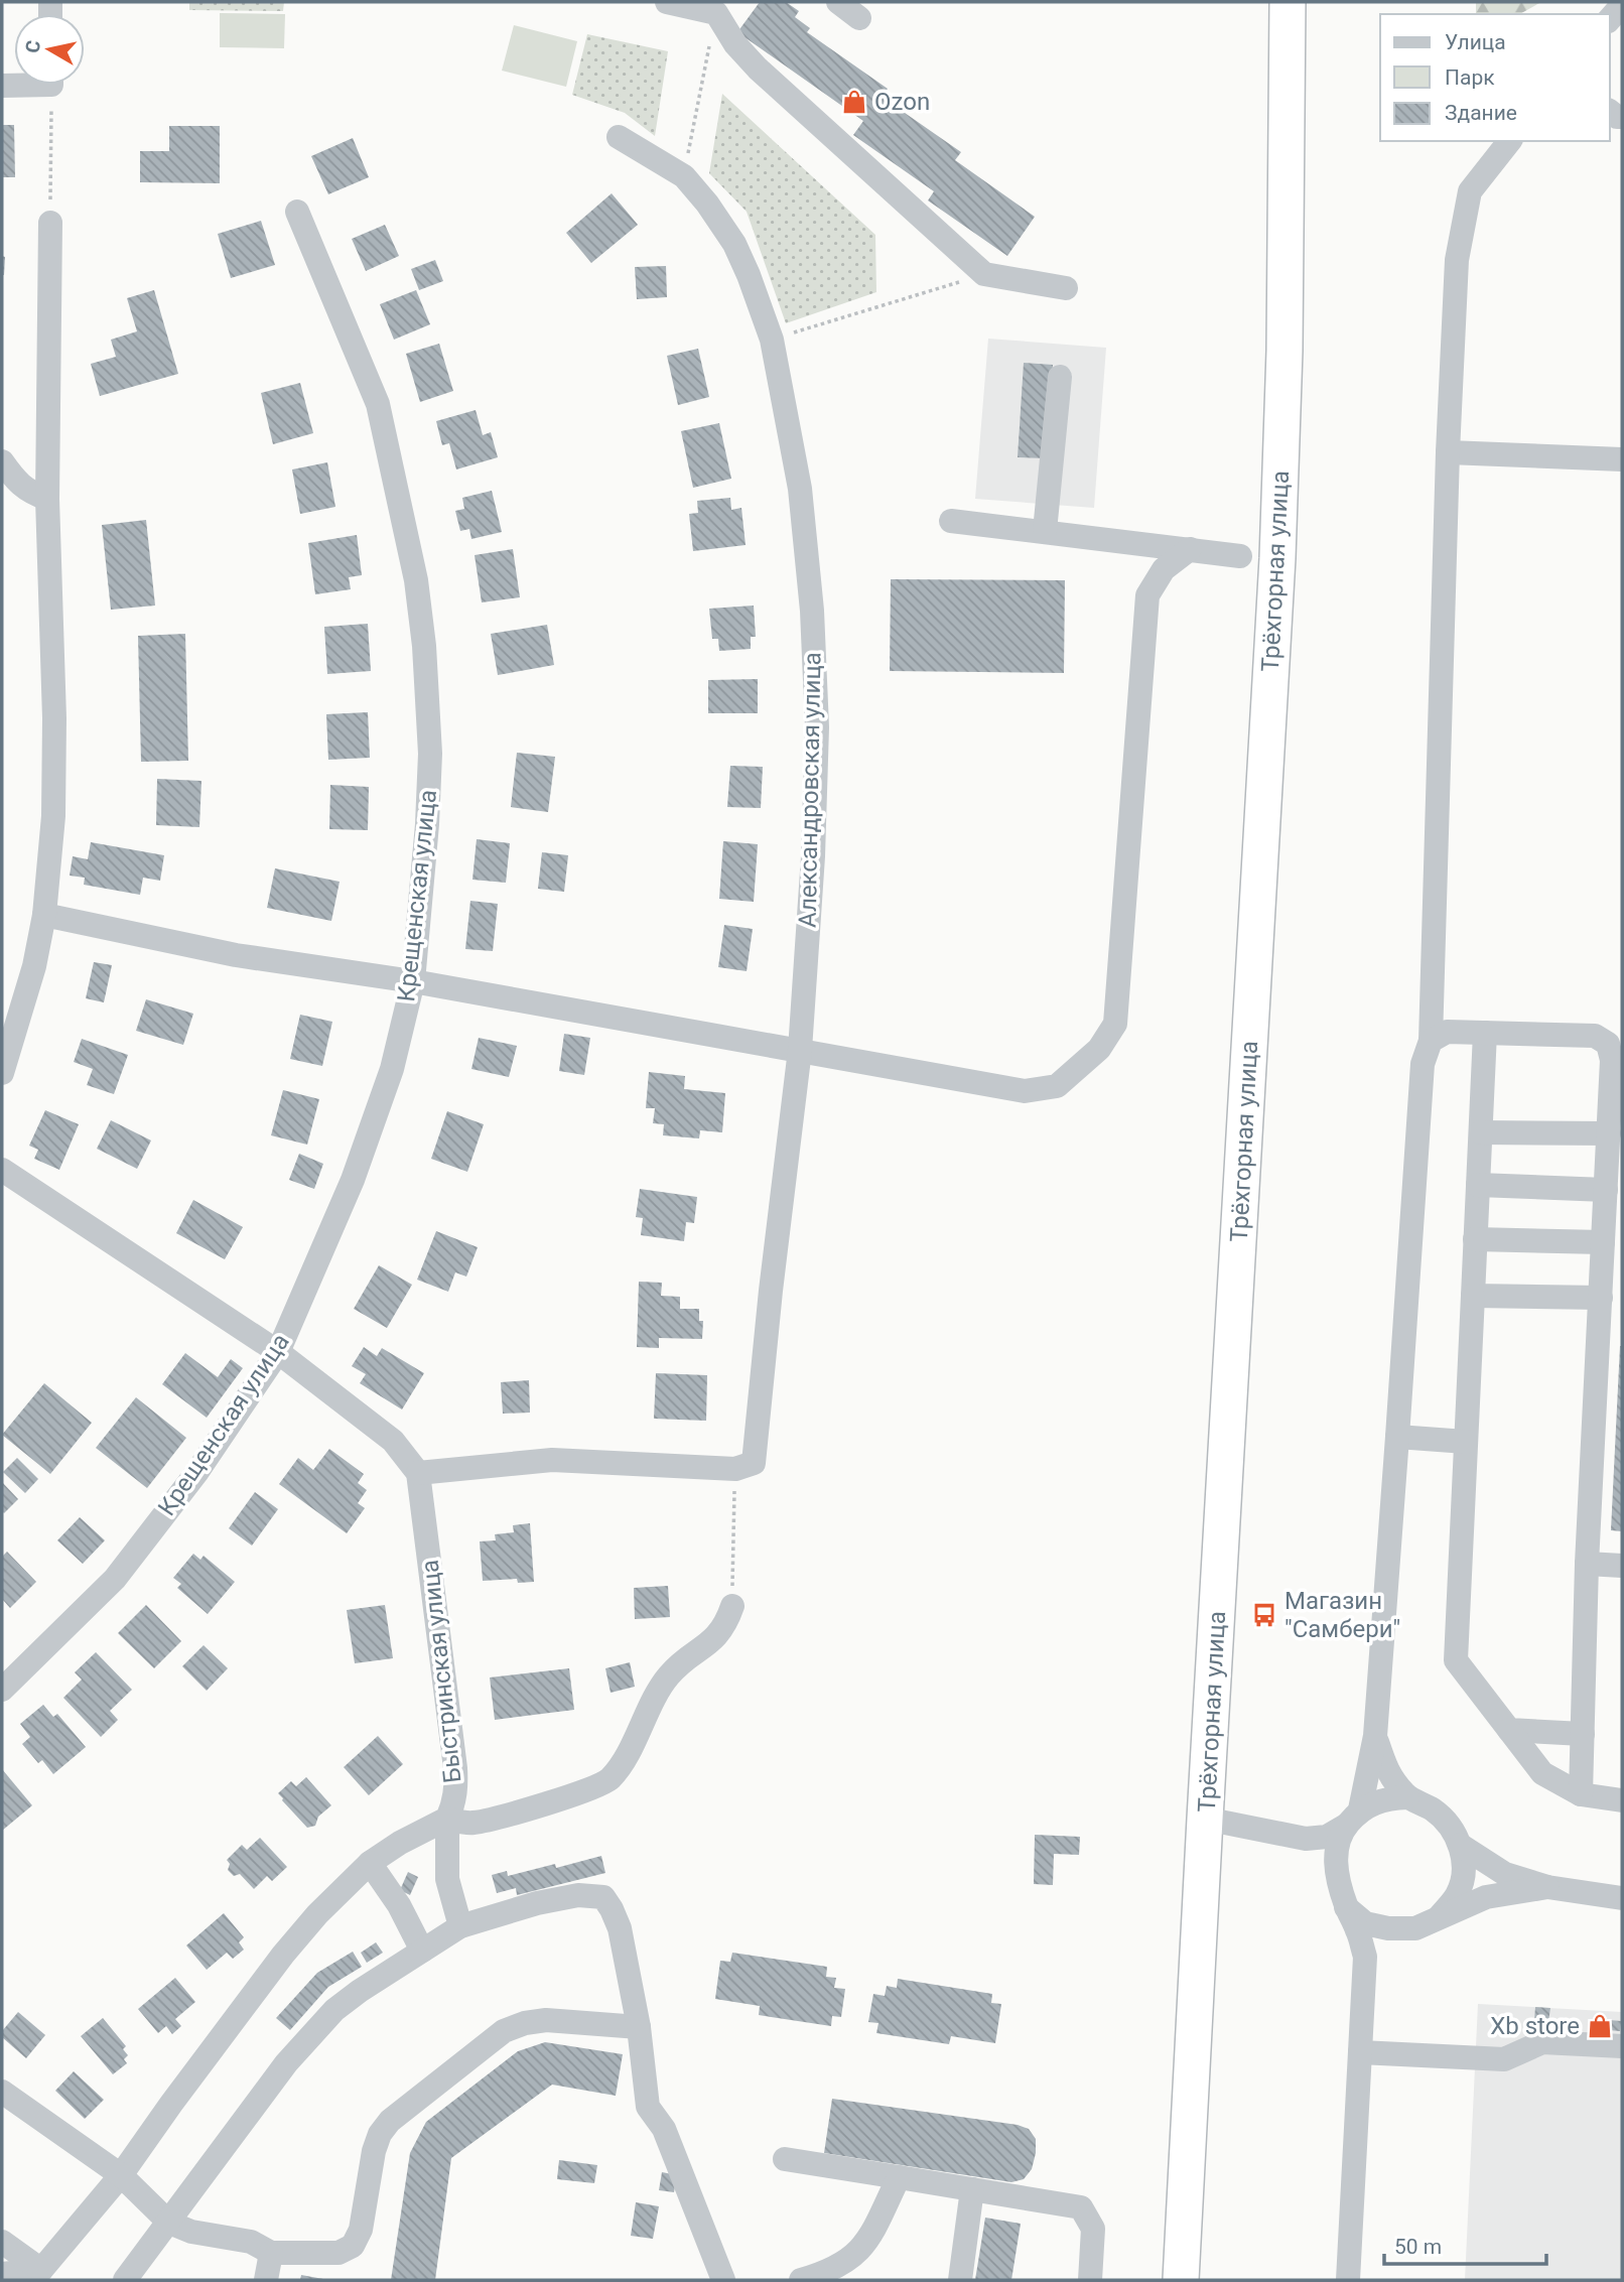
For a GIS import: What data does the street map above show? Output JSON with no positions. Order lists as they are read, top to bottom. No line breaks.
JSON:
{"streets":{"highway":["Трёхгорная улица"],"street":["Александровская улица","Крещенская улица","Быстринская улица"]},"places":{"shop":["Ozon","Xb store"],"bus stop":["Магазин \"Самбери\""]},"legend":["Улица","Парк","Здание"],"scale_bar":"50 m","north":"left"}
